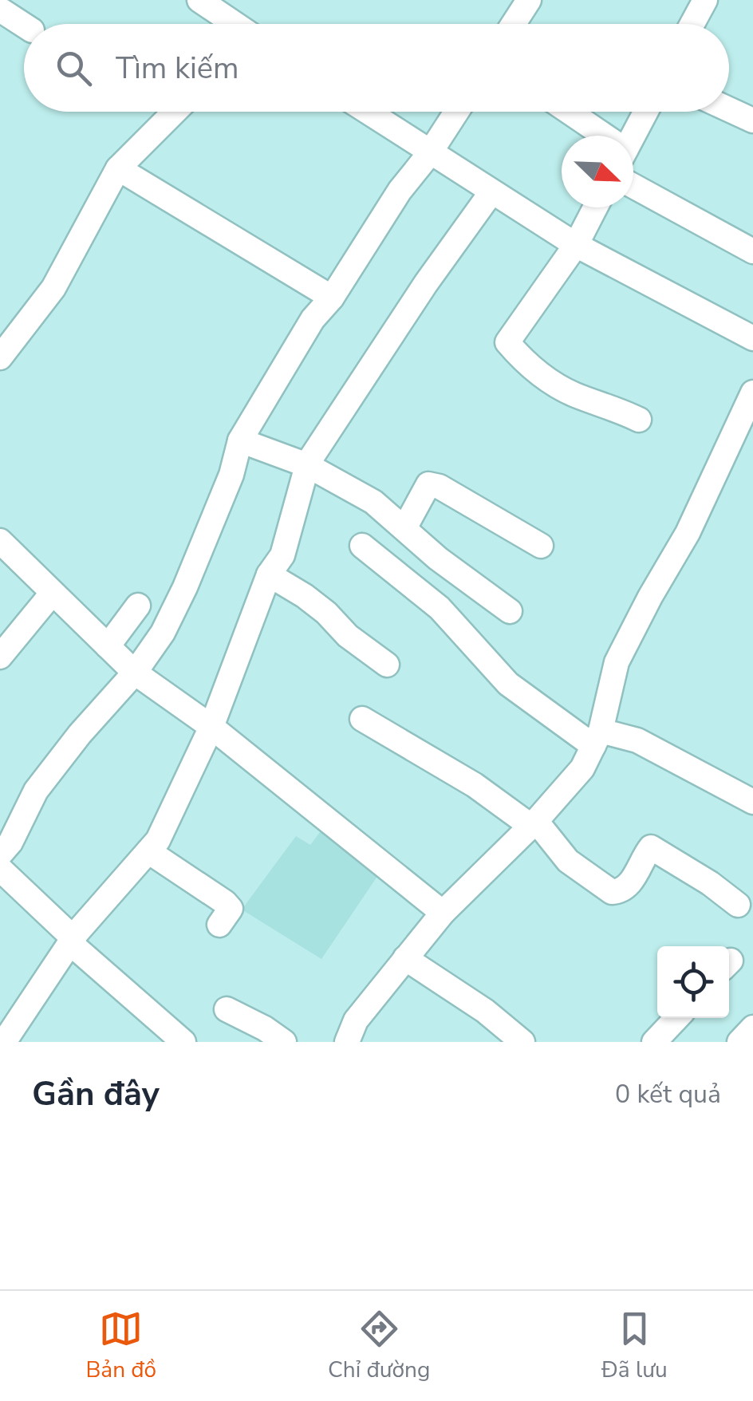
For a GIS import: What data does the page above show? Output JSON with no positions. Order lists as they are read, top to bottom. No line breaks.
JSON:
{"north":"bottom right","page":{"search":"Tìm kiếm","heading":["Gần đây","0 kết quả"],"nav":["Bản đồ","Chỉ đường","Đã lưu"]}}
